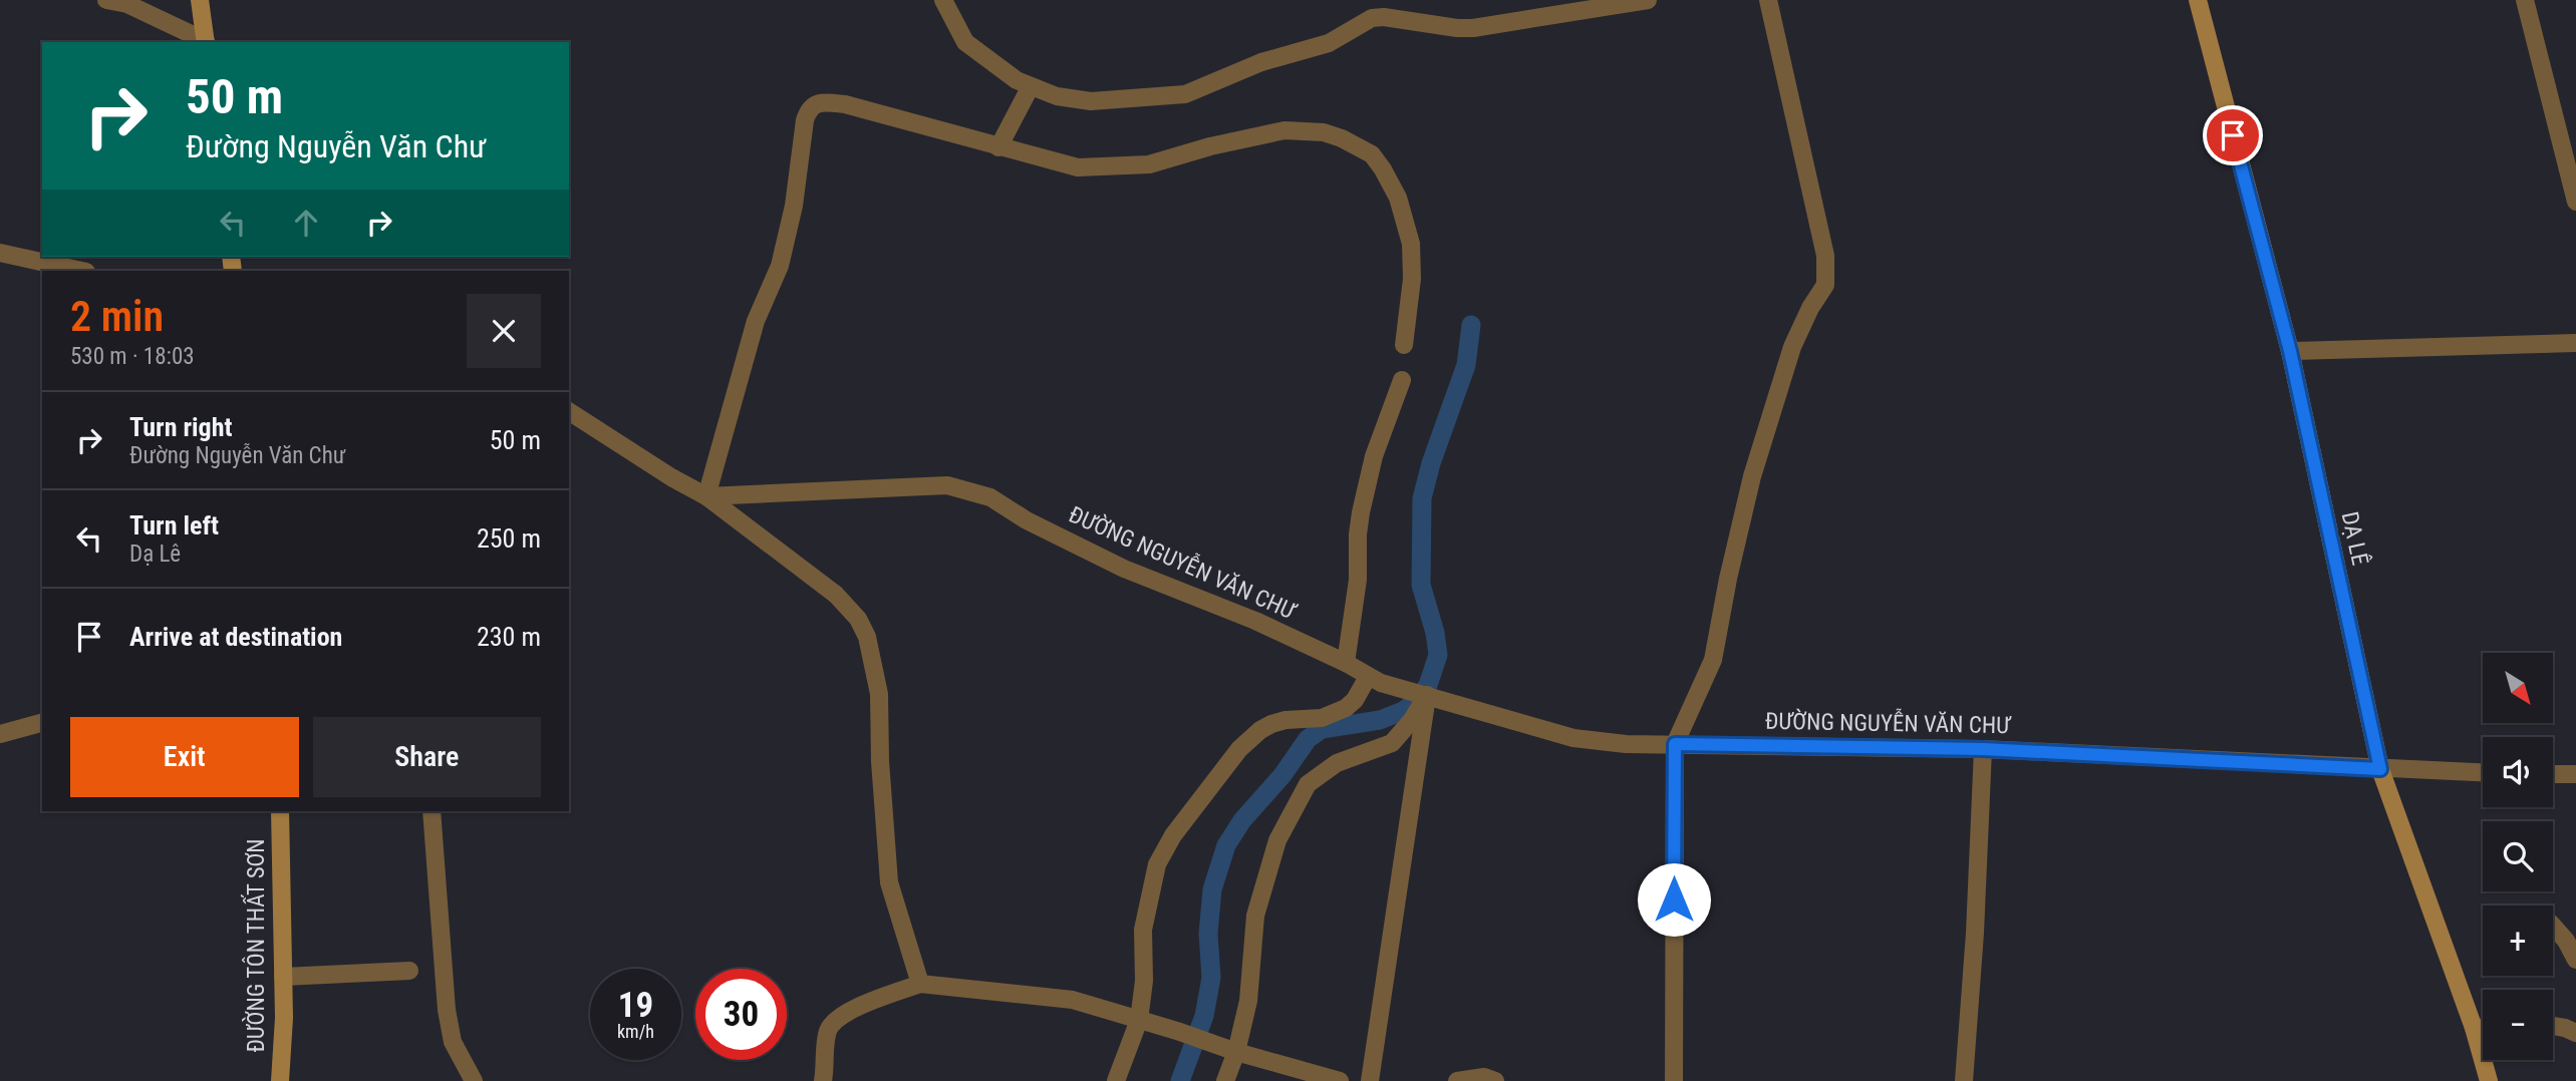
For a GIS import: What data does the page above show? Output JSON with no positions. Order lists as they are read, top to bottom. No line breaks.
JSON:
{"streets":{"street":["DẠ LÊ","ĐƯỜNG NGUYỄN VĂN CHƯ","ĐƯỜNG TÔN THẤT SƠN"]},"crossings":[["DẠ LÊ","ĐƯỜNG NGUYỄN VĂN CHƯ"]],"north":"bottom right","page":{"turn":["50 m","Đường Nguyễn Văn Chư"],"heading":["2 min","530 m · 18:03"],"list":[{"name":"Turn right","note":"Đường Nguyễn Văn Chư","value":"50 m"},{"name":"Turn left","note":"Dạ Lê","value":"250 m"},{"name":"Arrive at destination","value":"230 m"}],"map_buttons":["+","−"],"buttons":["Exit","Share"],"speed":"19 km/h","limit":"30"}}
